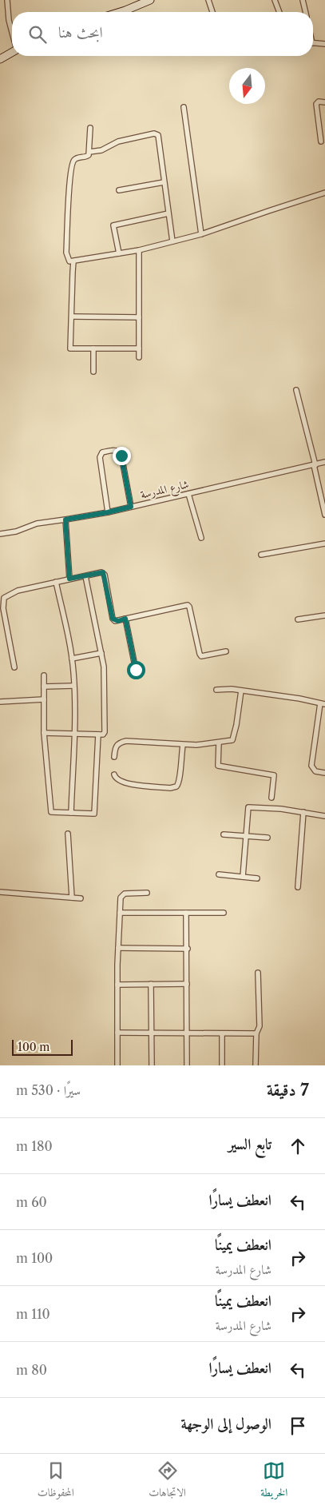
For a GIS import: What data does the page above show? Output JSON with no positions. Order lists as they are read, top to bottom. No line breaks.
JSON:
{"streets":{"street":["شارع المدرسة"]},"scale_bar":"100 m","north":"bottom","page":{"search":"ابحث هنا","scale":"100 m","heading":["7 دقيقة","سيرًا · 530 m"],"list":[["تابع السير","180 m"],["انعطف يسارًا","60 m"],["انعطف يمينًا","شارع المدرسة","100 m"],["انعطف يمينًا","شارع المدرسة","110 m"],["انعطف يسارًا","80 m"],"الوصول إلى الوجهة"],"nav":["الخريطة","الاتجاهات","المحفوظات"]}}
